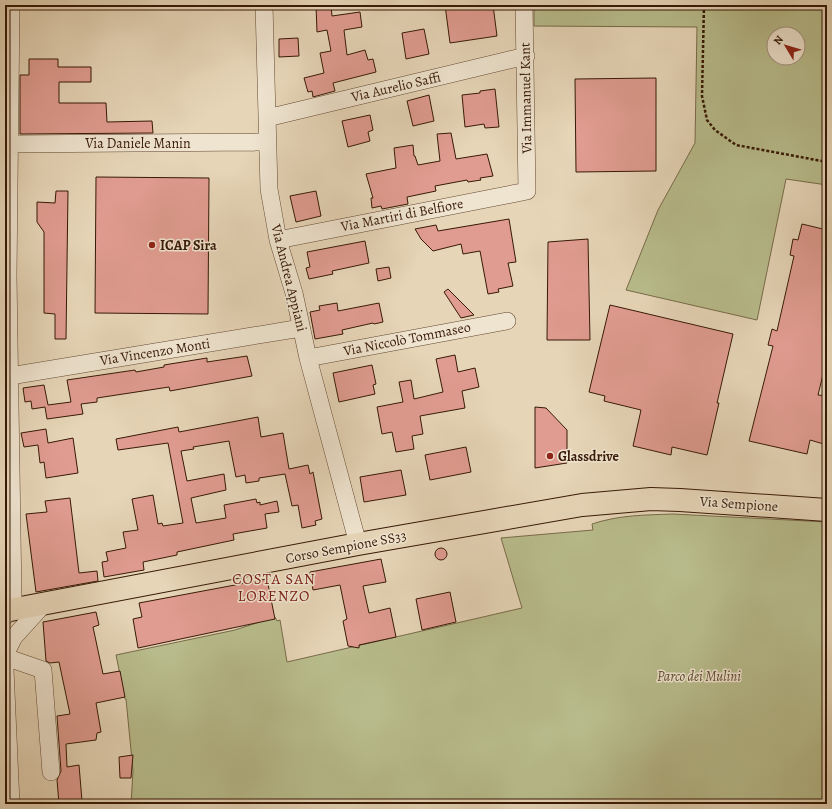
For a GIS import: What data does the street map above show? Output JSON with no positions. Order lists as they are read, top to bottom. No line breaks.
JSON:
{"streets":{"main road":["Via Sempione","Corso Sempione SS33"],"street":["Via Aurelio Saffi","Via Immanuel Kant","Via Daniele Manin","Via Martiri di Belfiore","Via Andrea Appiani","Via Niccolò Tommaseo","Via Vincenzo Monti"]},"crossings":[["Via Aurelio Saffi","Via Immanuel Kant"],["Via Aurelio Saffi","Via Andrea Appiani"],["Via Immanuel Kant","Via Martiri di Belfiore"],["Via Daniele Manin","Via Andrea Appiani"],["Via Martiri di Belfiore","Via Andrea Appiani"],["Via Andrea Appiani","Via Niccolò Tommaseo"],["Via Andrea Appiani","Via Vincenzo Monti"],["Via Andrea Appiani","Corso Sempione SS33"],["Via Sempione","Corso Sempione SS33"]],"districts":["COSTA SAN LORENZO"],"parks":["Parco dei Mulini"],"places":["ICAP Sira","Glassdrive"],"north":"top left"}
